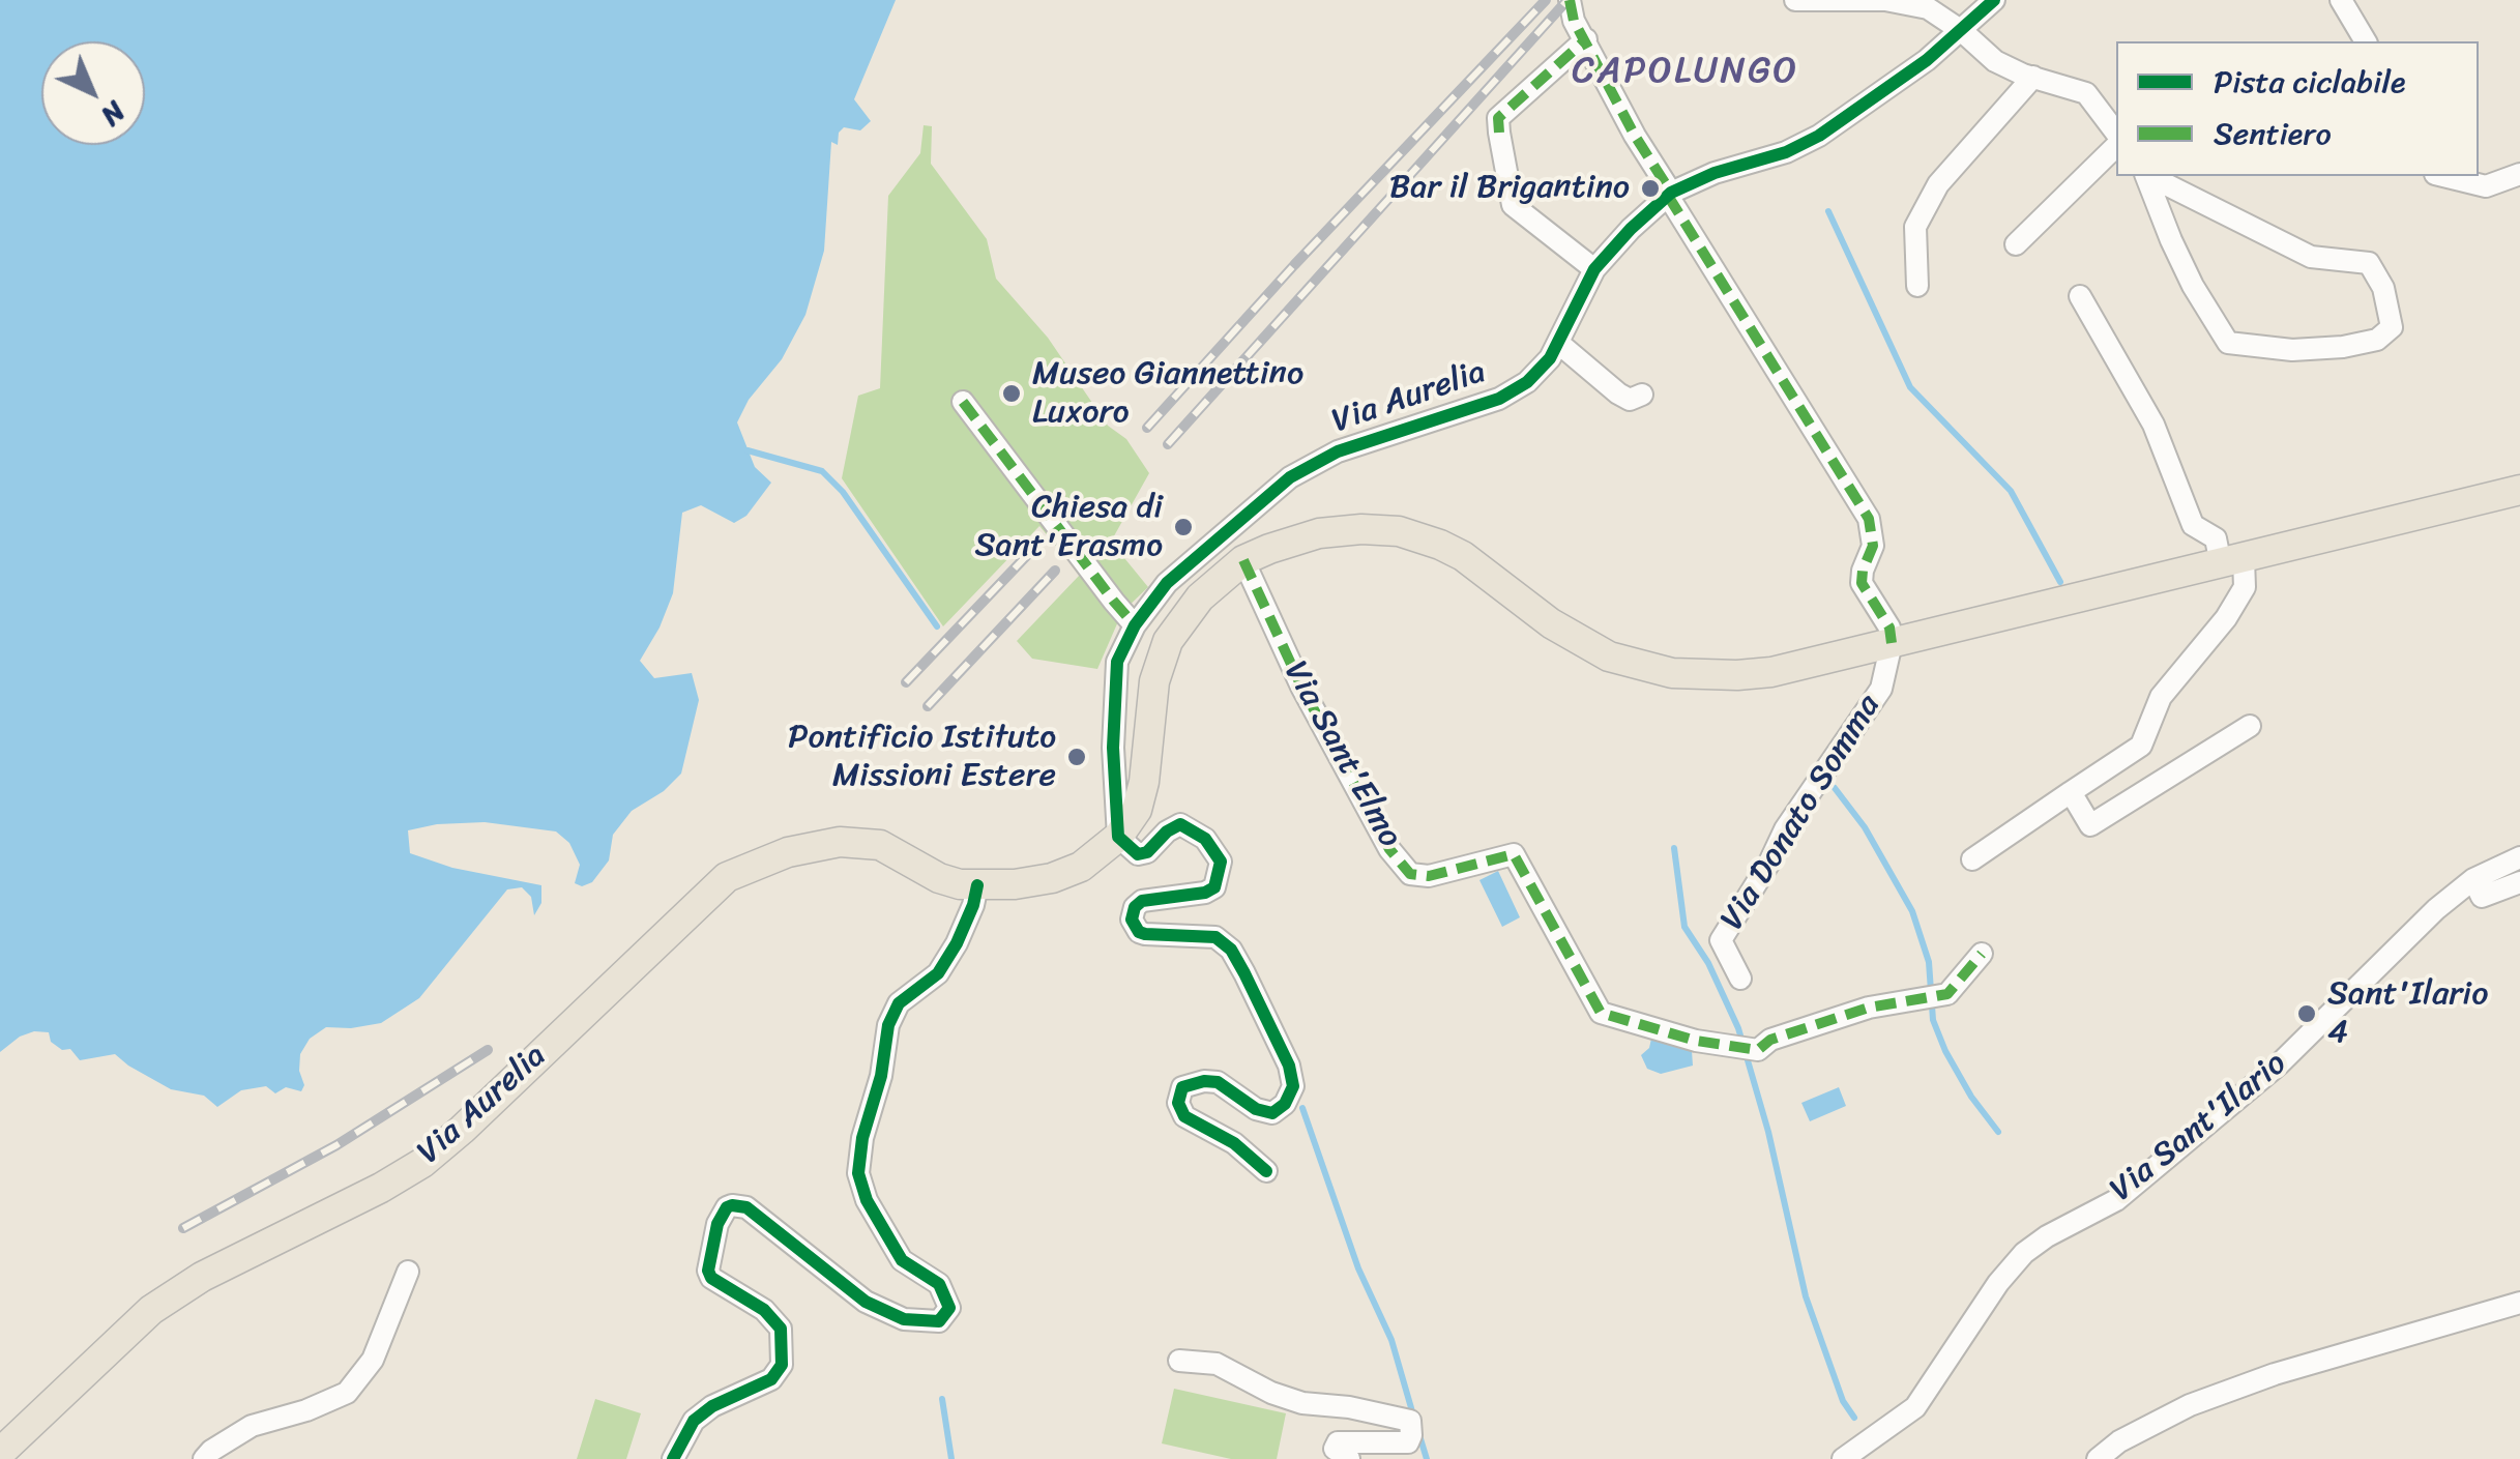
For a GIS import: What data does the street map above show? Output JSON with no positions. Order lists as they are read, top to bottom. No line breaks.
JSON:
{"streets":{"main road":["Via Aurelia","Via Donato Somma"],"street":["Via Sant'Elmo","Via Sant'Ilario"]},"crossings":[["Via Aurelia","Via Donato Somma"],["Via Sant'Elmo","Via Donato Somma"]],"districts":["CAPOLUNGO"],"places":["Bar il Brigantino","Museo Giannettino Luxoro","Chiesa di Sant'Erasmo","Pontificio Istituto Missioni Estere","Sant'Ilario 4"],"legend":["Pista ciclabile","Sentiero"],"north":"bottom right"}
